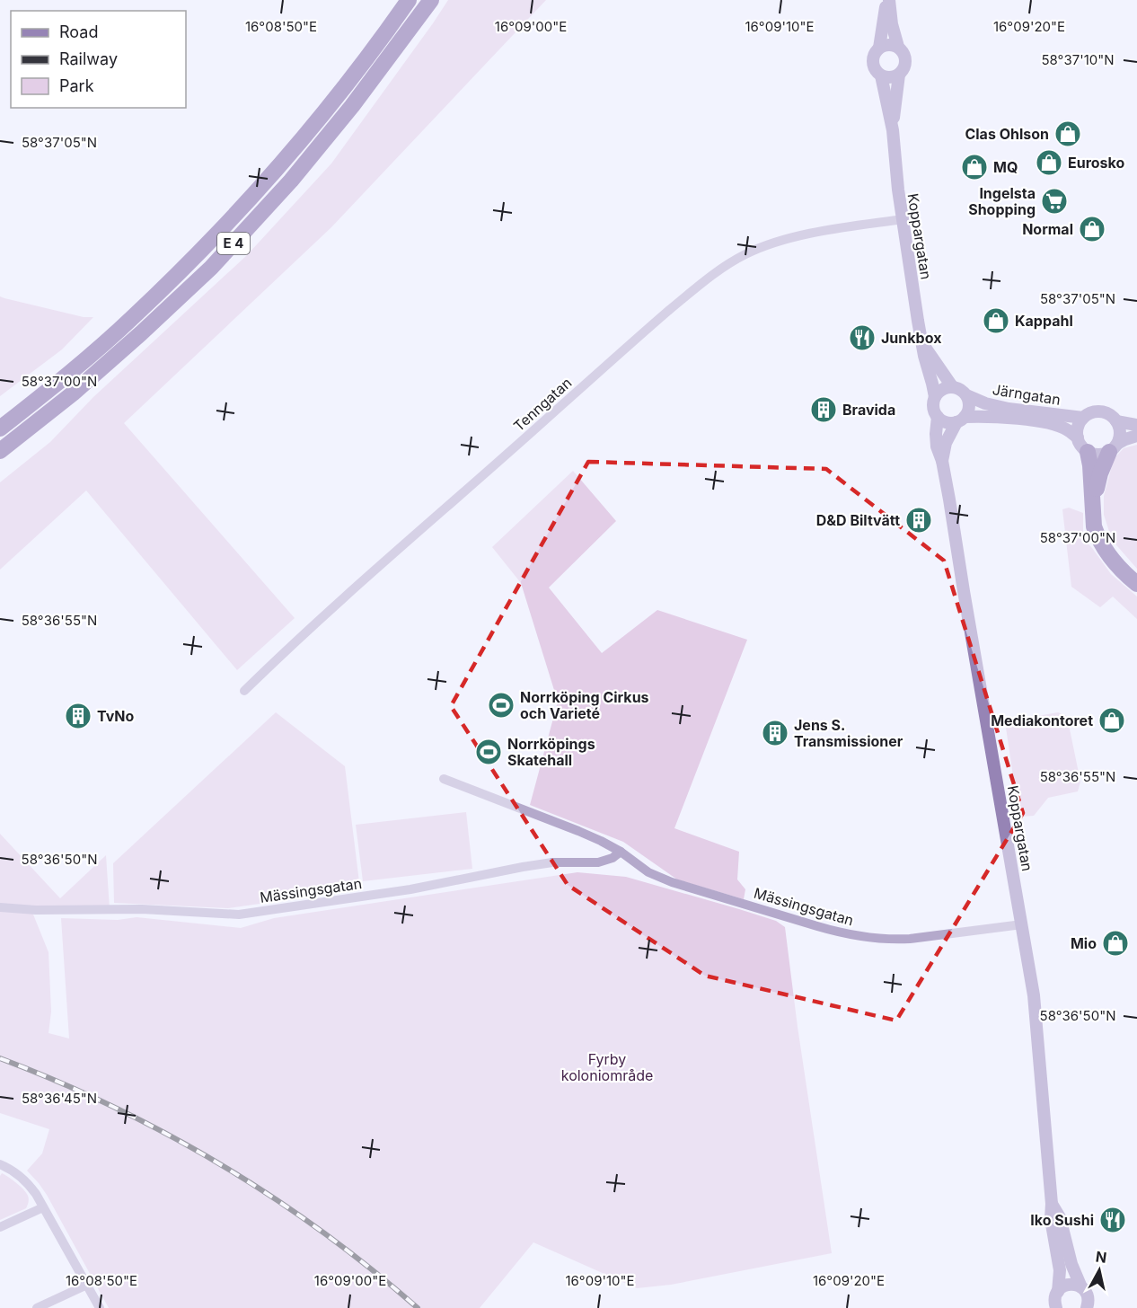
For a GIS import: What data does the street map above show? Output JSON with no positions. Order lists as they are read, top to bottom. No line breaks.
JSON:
{"streets":{"highway":["E 4"],"street":["Koppargatan","Järngatan","Tenngatan","Mässingsgatan"]},"crossings":[["Koppargatan","Järngatan"],["Koppargatan","Tenngatan"],["Koppargatan","Mässingsgatan"]],"parks":["Fyrby koloniområde"],"places":{"shop":["Clas Ohlson","Eurosko","MQ","Normal","Kappahl","Mediakontoret","Mio"],"supermarket":["Ingelsta Shopping"],"restaurant":["Junkbox","Iko Sushi"],"building":["Bravida","D&D Biltvätt","TvNo","Jens S. Transmissioner"],"sports":["Norrköping Cirkus och Varieté","Norrköpings Skatehall"]},"legend":["Road","Railway","Park"],"north":"top","coordinates":["16°08'50\"E","16°09'00\"E","16°09'10\"E","16°09'20\"E","58°37'10\"N","58°37'05\"N","58°37'00\"N","58°36'55\"N","58°36'50\"N","58°36'45\"N"]}
